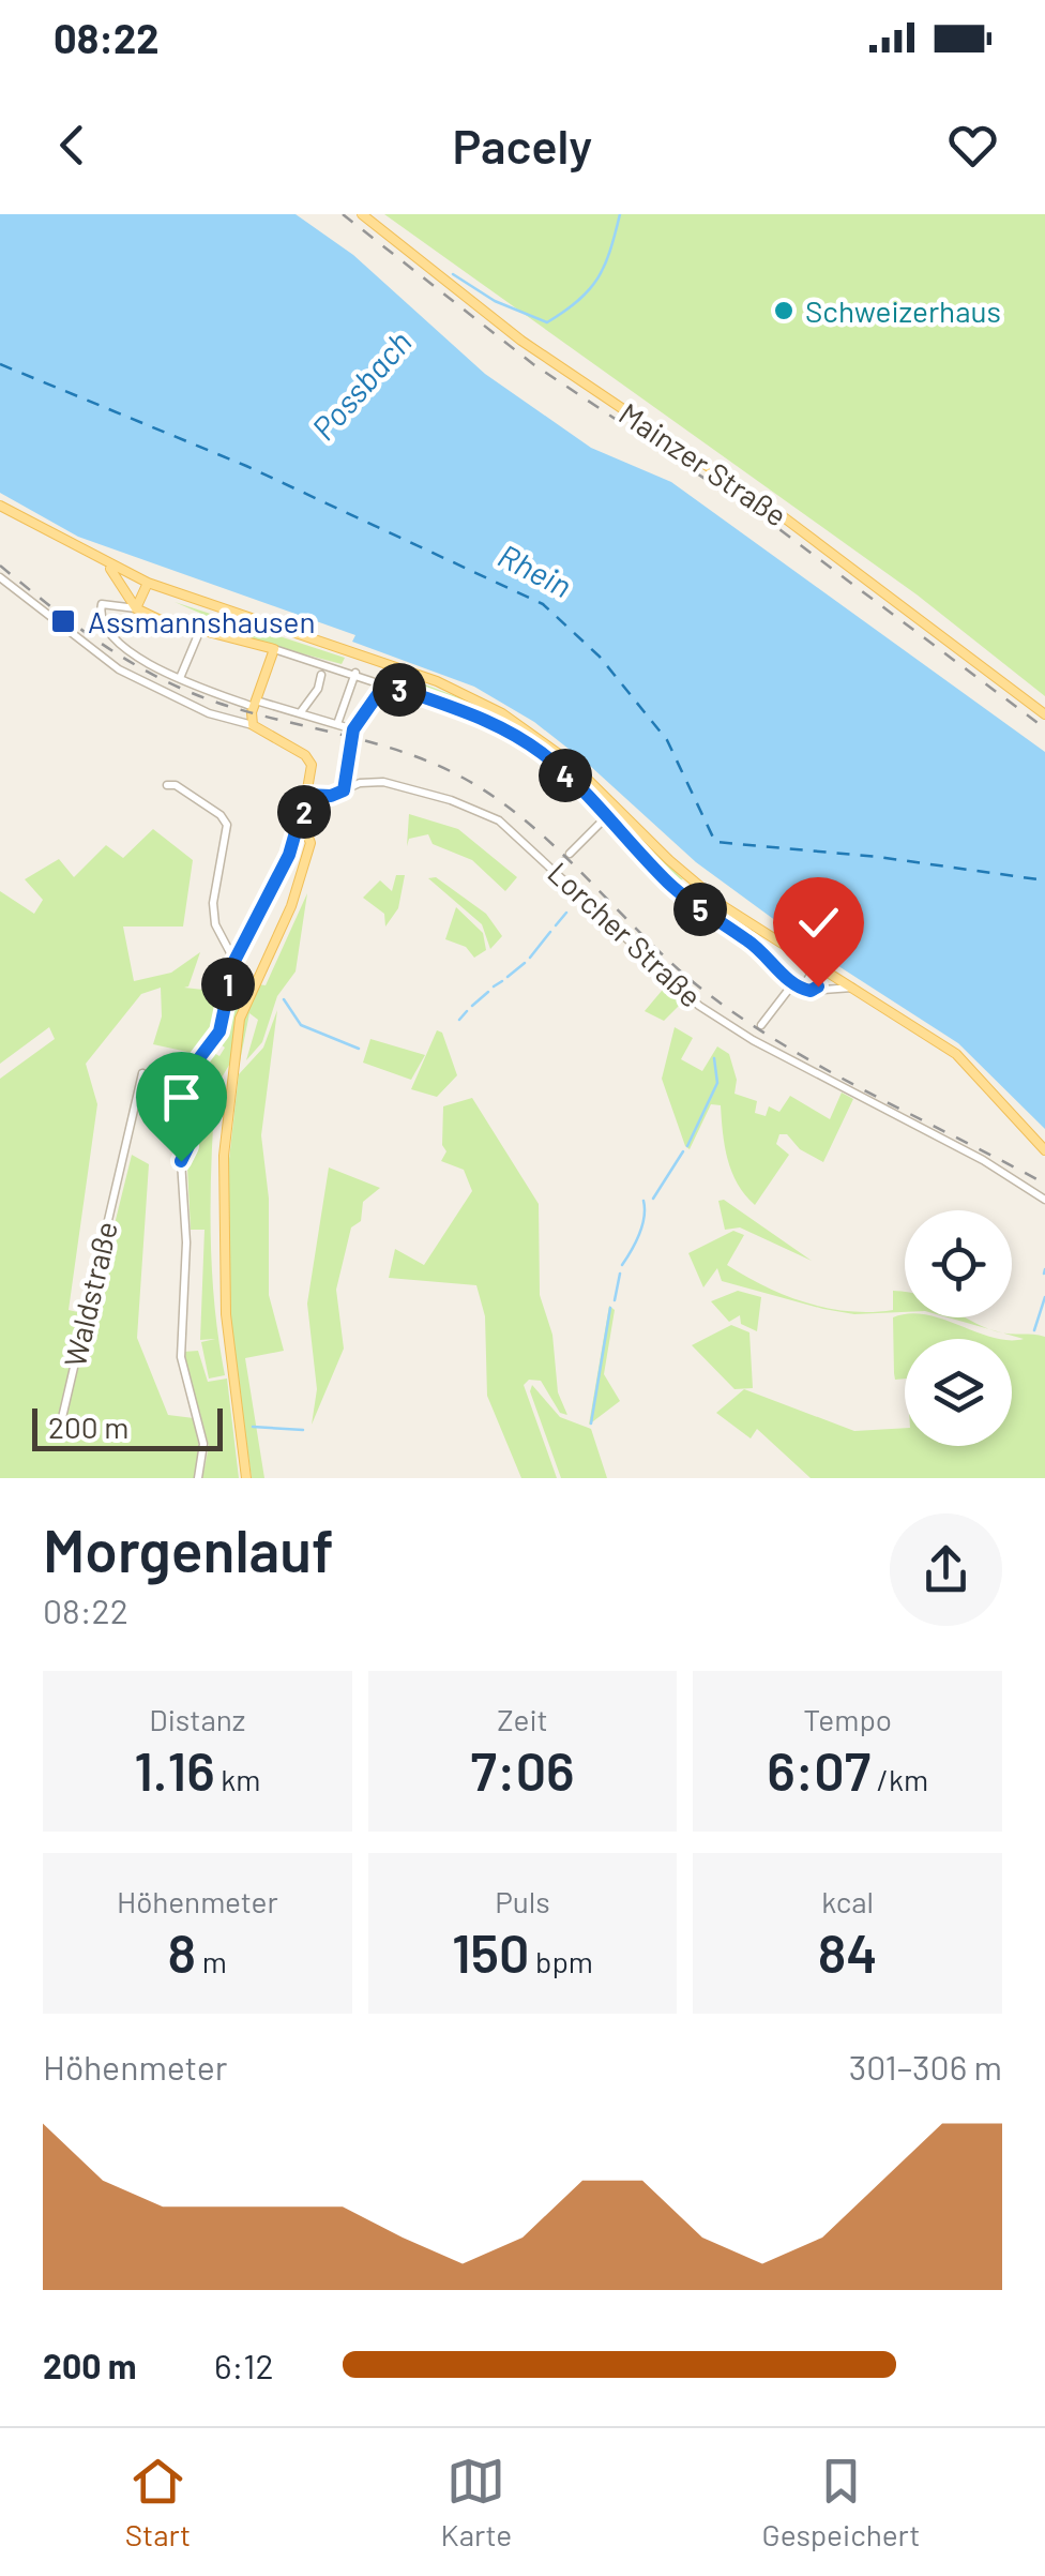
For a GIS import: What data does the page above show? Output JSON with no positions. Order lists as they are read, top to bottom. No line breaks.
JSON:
{"streets":{"main road":["Mainzer Straße"],"street":["Lorcher Straße","Waldstraße"]},"water":["Possbach","Rhein"],"places":{"other":["Schweizerhaus"],"transit":["Assmannshausen"]},"scale_bar":"200 m","page":{"status":"08:22","header":"Pacely","pins":["3","4","2","5","1"],"scale":"200 m","heading":["Morgenlauf","08:22"],"stats":[["Distanz","1.16 km"],["Zeit","7:06"],["Tempo","6:07 /km"],["Höhenmeter","8 m"],["Puls","150 bpm"],["kcal","84"]],"chart":["Höhenmeter","301–306 m"],"list":[{"name":"200 m","note":"6:12"}],"tabs":["Start","Karte","Gespeichert"]}}
